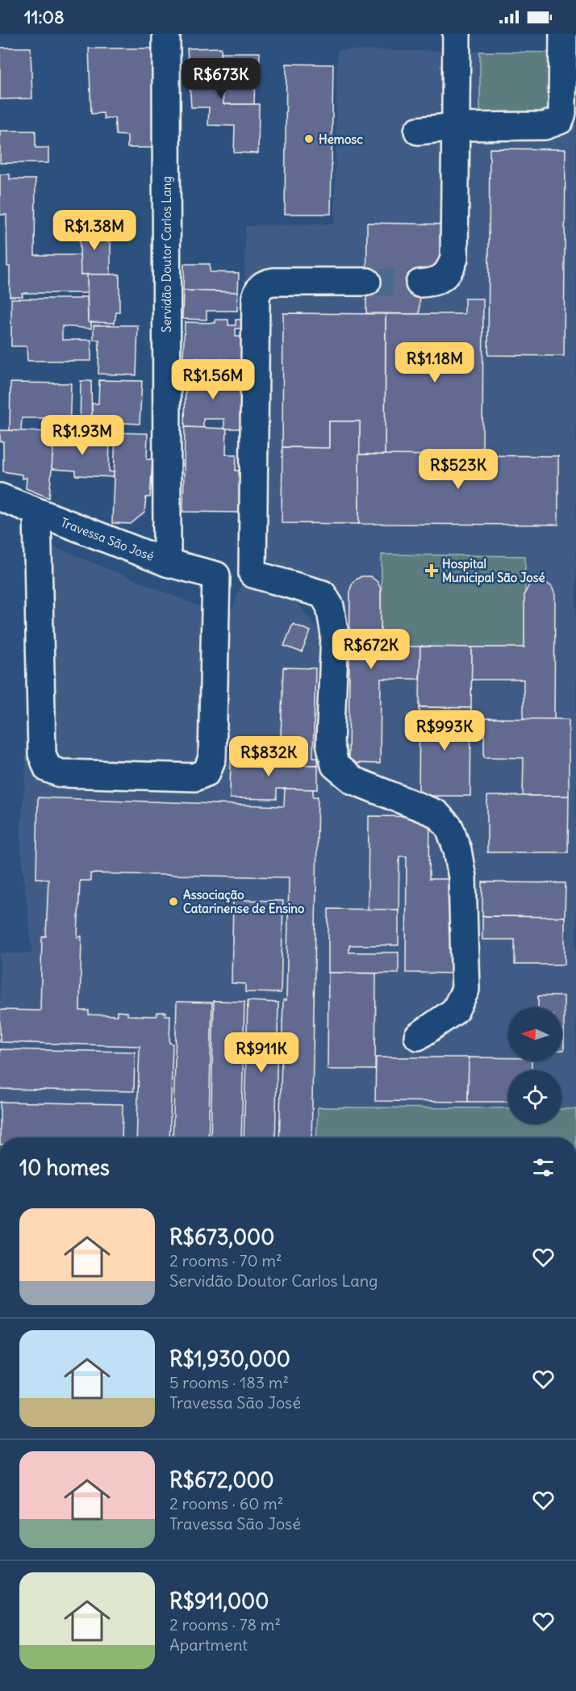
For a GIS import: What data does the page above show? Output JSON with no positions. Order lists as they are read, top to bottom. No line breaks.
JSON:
{"streets":{"street":["Servidão Doutor Carlos Lang","Travessa São José"]},"crossings":[["Servidão Doutor Carlos Lang","Travessa São José"]],"places":{"other":["Hemosc","Associação Catarinense de Ensino"],"health":["Hospital Municipal São José"]},"north":"left","page":{"status":"11:08","price":["R$673K","R$1.38M","R$1.18M","R$1.56M","R$1.93M","R$523K","R$672K","R$993K","R$832K","R$911K"],"heading":"10 homes","list":[{"name":"R$673,000","note":"2 rooms · 70 m² · Servidão Doutor Carlos Lang"},{"name":"R$1,930,000","note":"5 rooms · 183 m² · Travessa São José"},{"name":"R$672,000","note":"2 rooms · 60 m² · Travessa São José"},{"name":"R$911,000","note":"2 rooms · 78 m² · Apartment"}]}}
